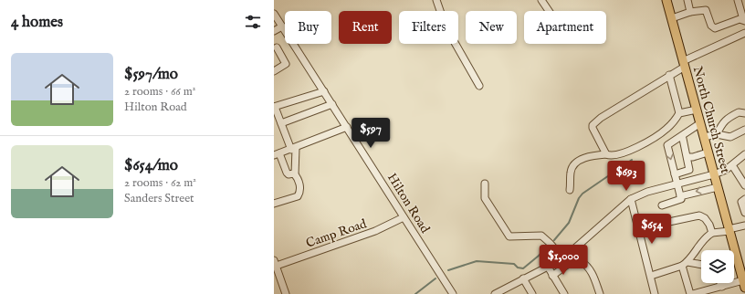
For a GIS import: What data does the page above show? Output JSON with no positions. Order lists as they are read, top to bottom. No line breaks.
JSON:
{"streets":{"main road":["North Church Street"],"street":["Hilton Road","Camp Road"]},"crossings":[["Hilton Road","Camp Road"]],"page":{"heading":"4 homes","chip":["Buy","Rent","Filters","New","Apartment"],"list":[{"name":"$597/mo","note":"2 rooms · 66 m² · Hilton Road"},{"name":"$654/mo","note":"2 rooms · 62 m² · Sanders Street"}],"price":["$597","$693","$654","$1,000"]}}
